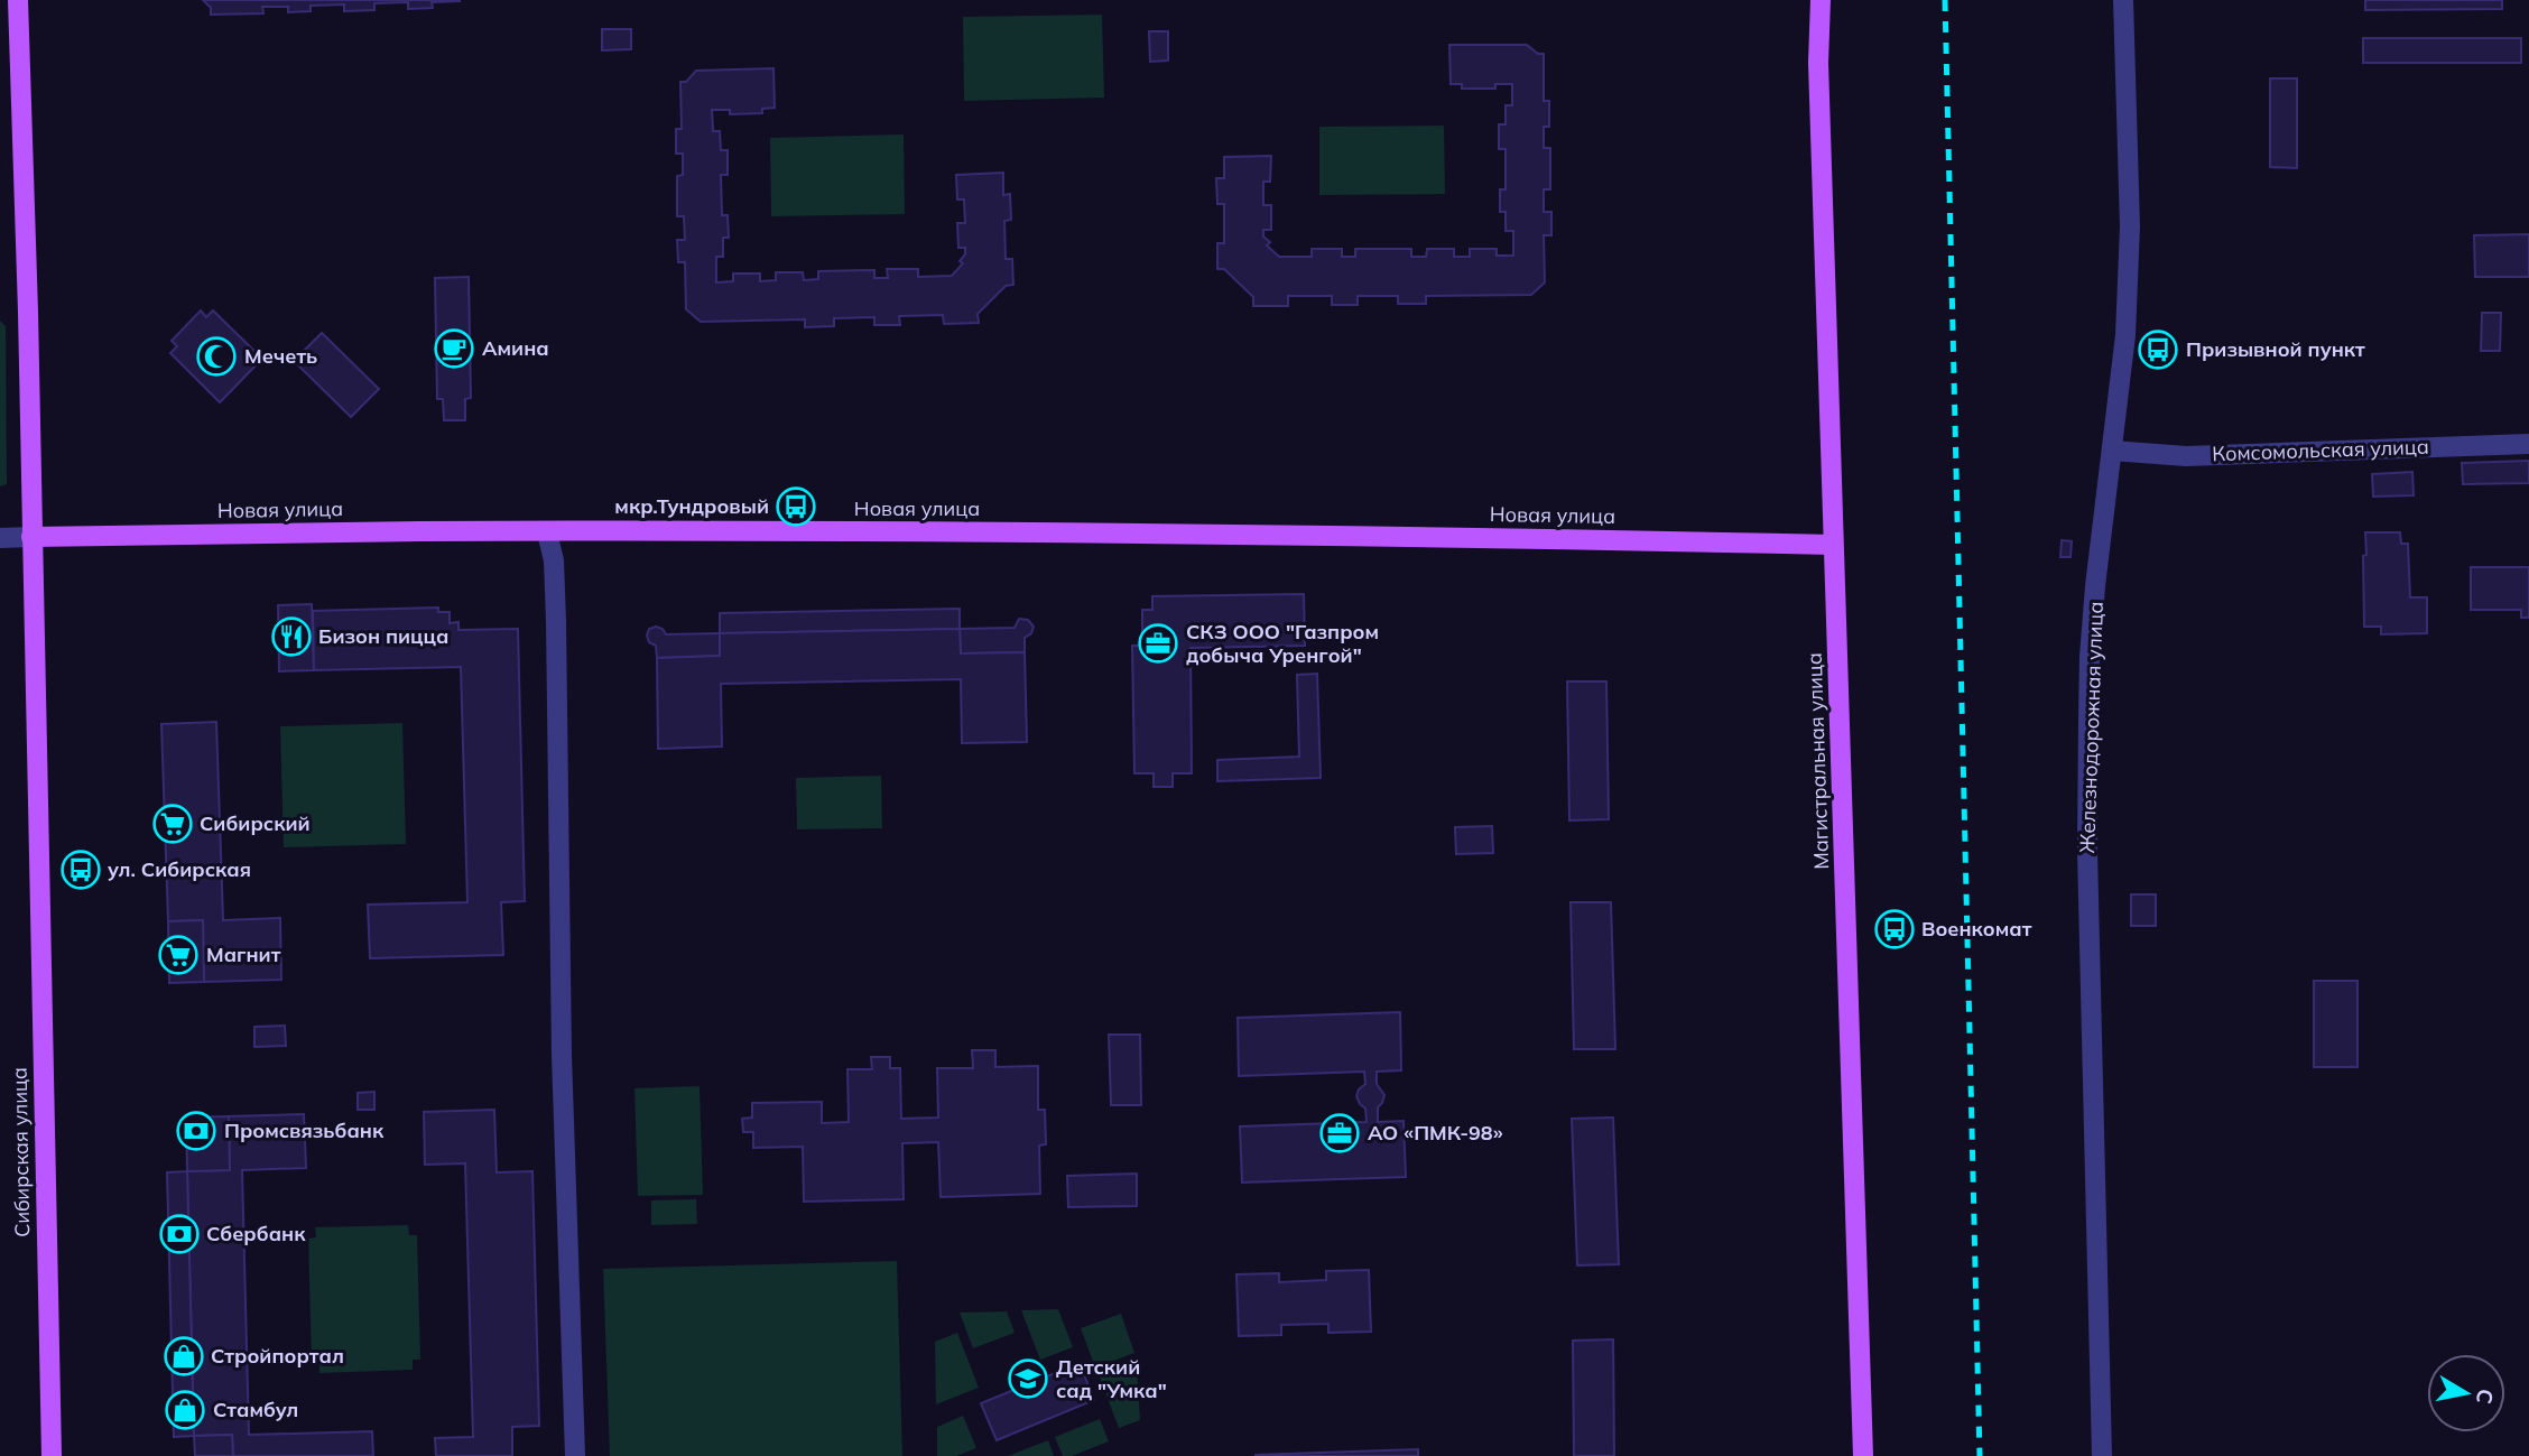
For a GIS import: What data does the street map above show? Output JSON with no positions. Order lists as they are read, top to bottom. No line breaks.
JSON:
{"streets":{"main road":["Новая улица","Магистральная улица","Сибирская улица"],"street":["Комсомольская улица","Железнодорожная улица"]},"crossings":[["Комсомольская улица","Железнодорожная улица"],["Новая улица","Магистральная улица"],["Новая улица","Сибирская улица"]],"places":{"cafe":["Амина"],"bus stop":["Призывной пункт","мкр.Тундровый","ул. Сибирская","Военкомат"],"mosque":["Мечеть"],"restaurant":["Бизон пицца"],"office":["СКЗ ООО \"Газпром добыча Уренгой\"","АО «ПМК-98»"],"supermarket":["Сибирский","Магнит"],"bank":["Промсвязьбанк","Сбербанк"],"shop":["Стройпортал","Стамбул"],"school or university":["Детский сад \"Умка\""]},"north":"right"}
